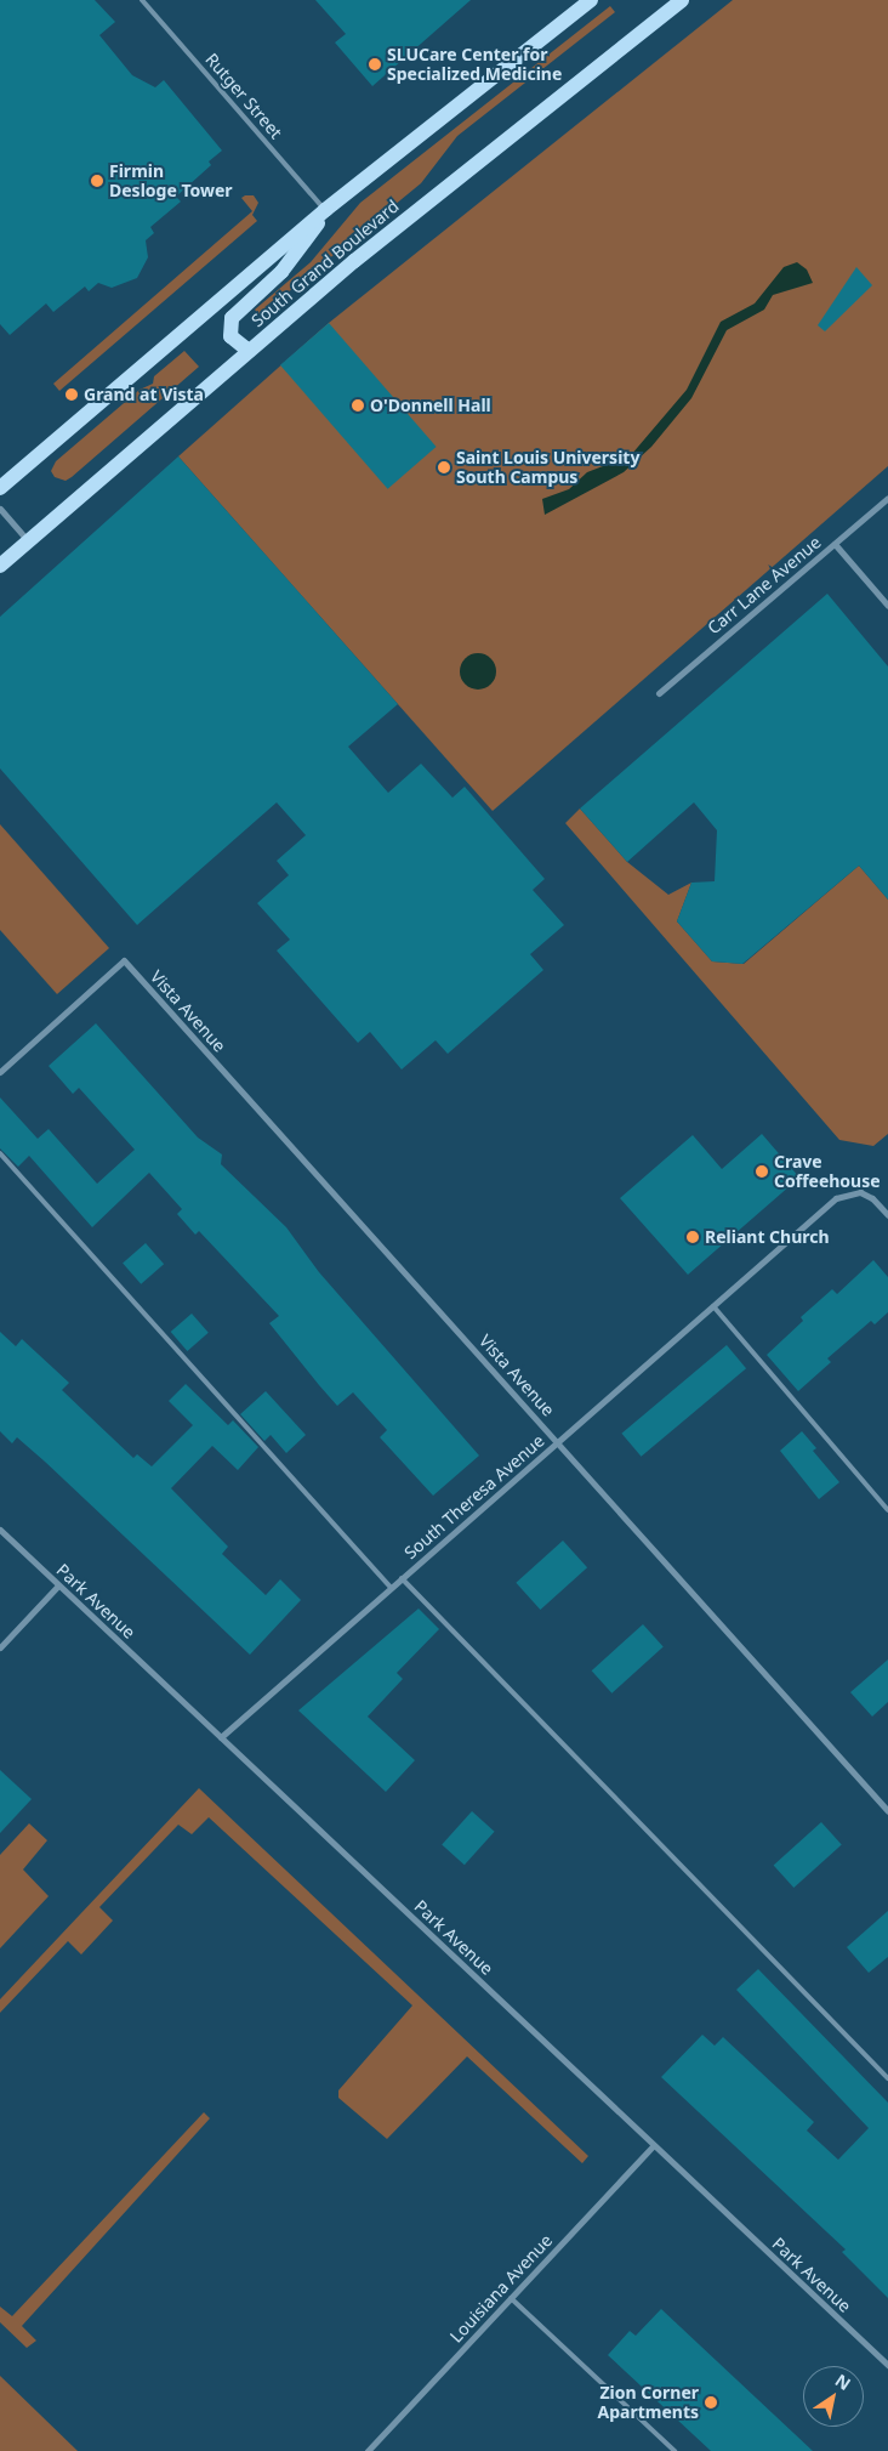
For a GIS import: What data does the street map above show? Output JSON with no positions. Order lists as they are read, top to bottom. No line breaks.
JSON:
{"streets":{"main road":["South Grand Boulevard"],"street":["Carr Lane Avenue","Vista Avenue","South Theresa Avenue","Park Avenue","Louisiana Avenue"],"lane":["Rutger Street"]},"crossings":[["Vista Avenue","South Theresa Avenue"],["South Theresa Avenue","Park Avenue"],["Park Avenue","Louisiana Avenue"]],"places":["SLUCare Center for Specialized Medicine","Firmin Desloge Tower","Grand at Vista","O'Donnell Hall","Saint Louis University South Campus","Crave Coffeehouse","Reliant Church","Zion Corner Apartments"],"north":"top right"}
